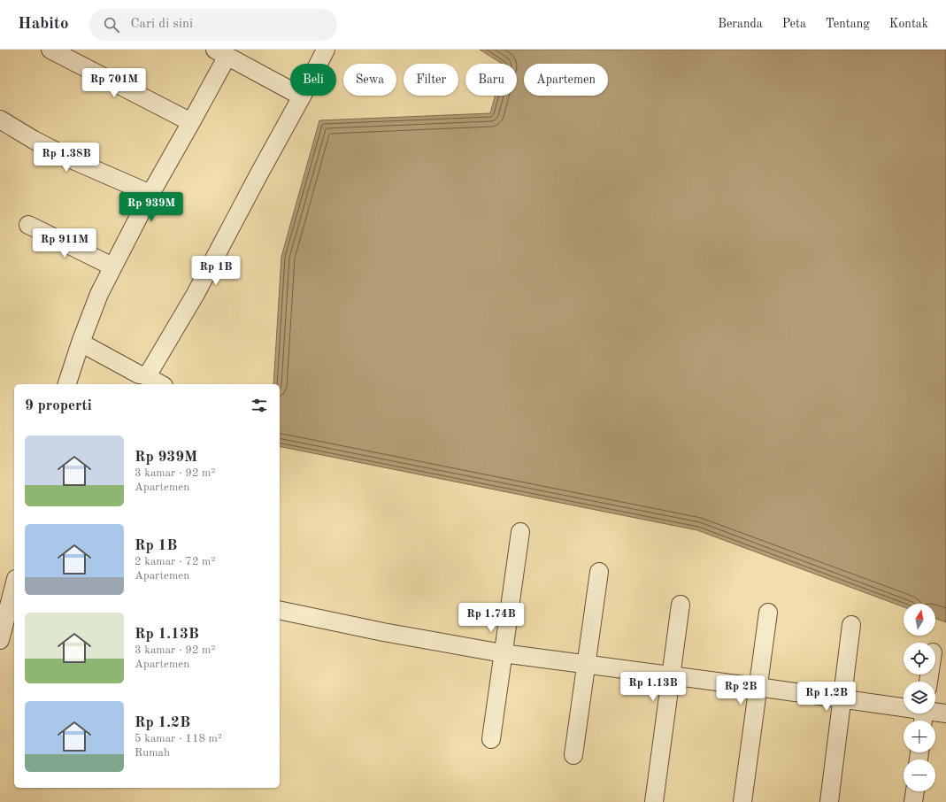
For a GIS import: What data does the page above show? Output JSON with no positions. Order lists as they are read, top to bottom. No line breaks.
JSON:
{"north":"top","page":{"header":"Habito","search":"Cari di sini","nav":["Beranda","Peta","Tentang","Kontak"],"chip":["Beli","Sewa","Filter","Baru","Apartemen"],"price":["Rp 701M","Rp 1.38B","Rp 939M","Rp 911M","Rp 1B","Rp 1.74B","Rp 1.13B","Rp 2B","Rp 1.2B"],"heading":"9 properti","list":[{"name":"Rp 939M","note":"3 kamar · 92 m² · Apartemen"},{"name":"Rp 1B","note":"2 kamar · 72 m² · Apartemen"},{"name":"Rp 1.13B","note":"3 kamar · 92 m² · Apartemen"},{"name":"Rp 1.2B","note":"5 kamar · 118 m² · Rumah"}],"map_buttons":["+","−"]}}
